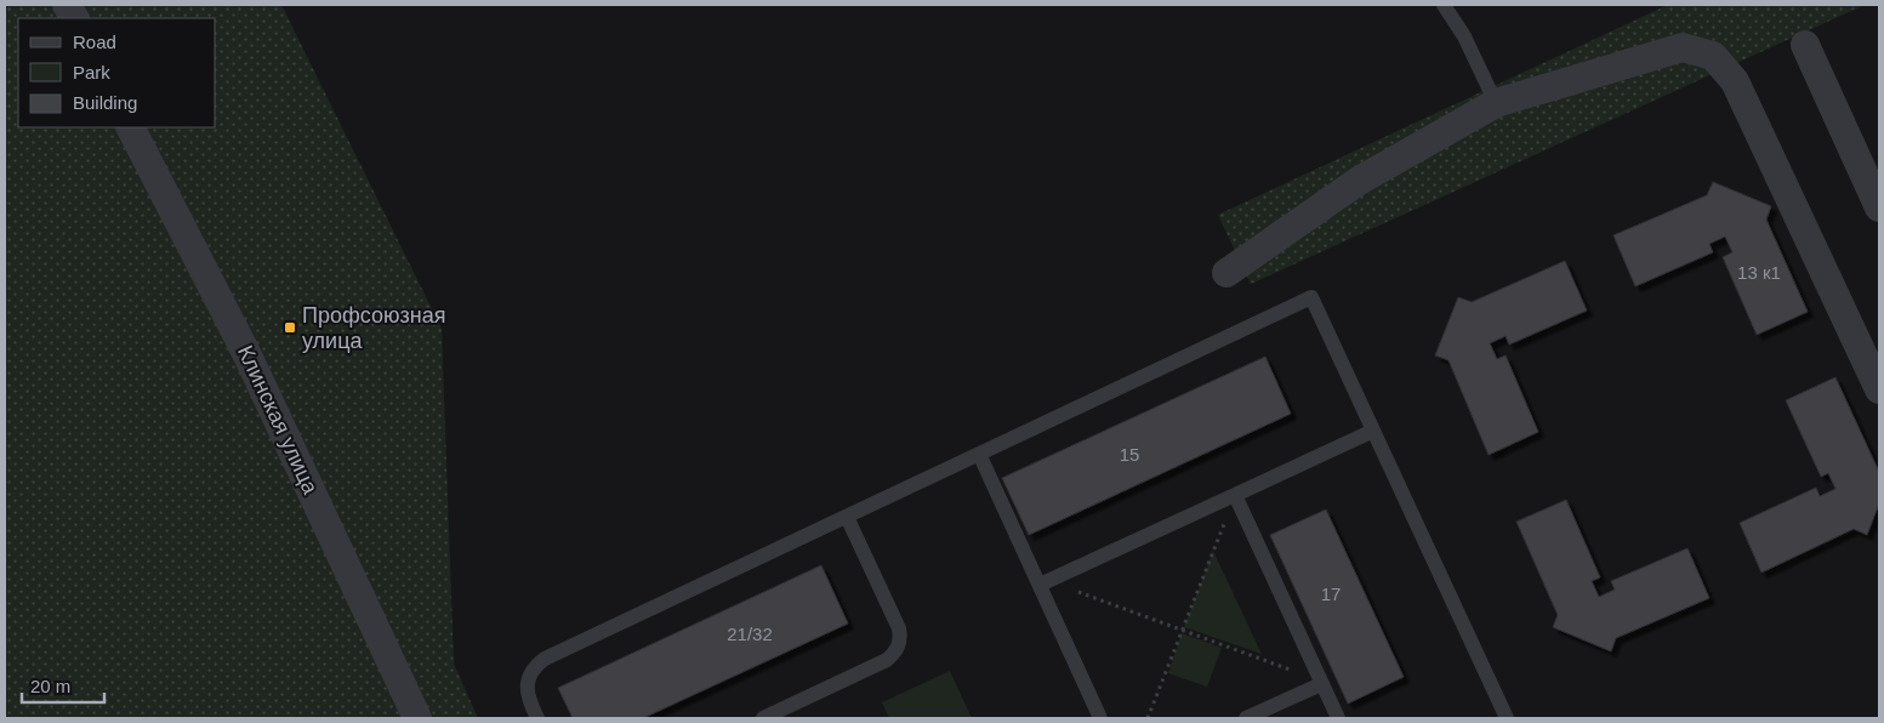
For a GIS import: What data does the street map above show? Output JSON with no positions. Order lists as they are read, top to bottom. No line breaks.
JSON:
{"streets":{"street":["Клинская улица"]},"places":{"transit":["Профсоюзная улица"]},"house_numbers":["13 к1","15","17","21/32"],"legend":["Road","Park","Building"],"scale_bar":"20 m"}
